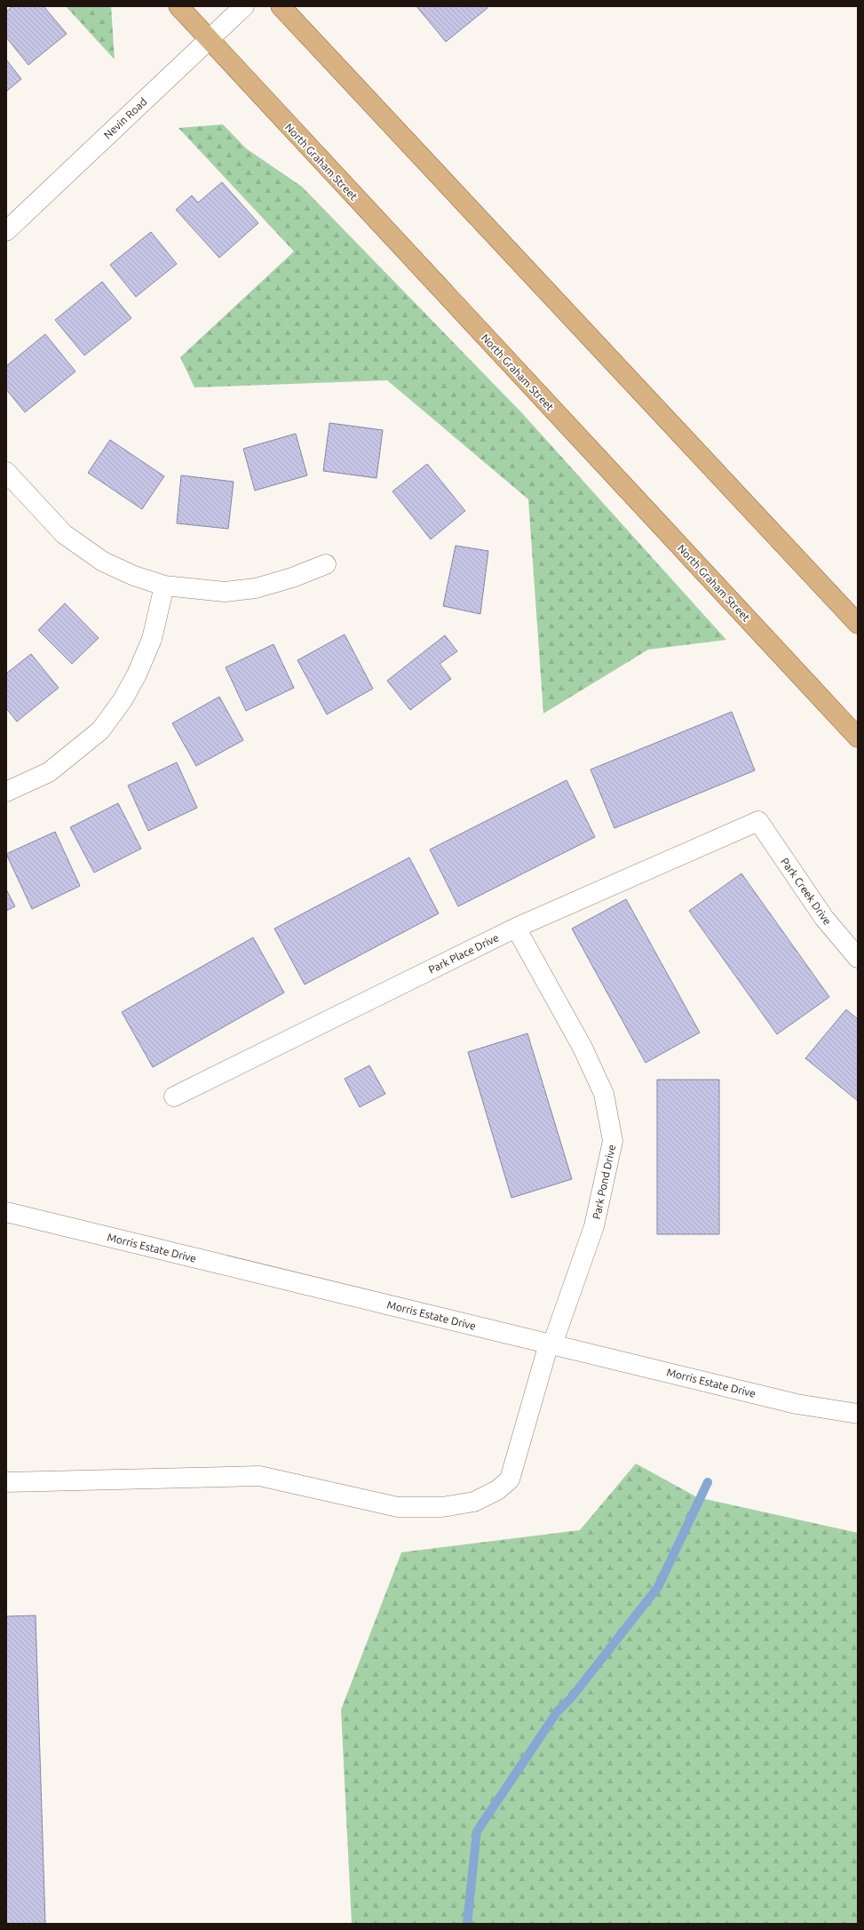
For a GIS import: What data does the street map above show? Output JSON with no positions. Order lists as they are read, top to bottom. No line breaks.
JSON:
{"streets":{"main road":["North Graham Street"],"street":["Nevin Road","Park Creek Drive","Park Place Drive","Park Pond Drive","Morris Estate Drive"]},"crossings":[["Nevin Road","North Graham Street"],["Park Creek Drive","Park Place Drive"],["Park Place Drive","Park Pond Drive"],["Park Pond Drive","Morris Estate Drive"]]}
